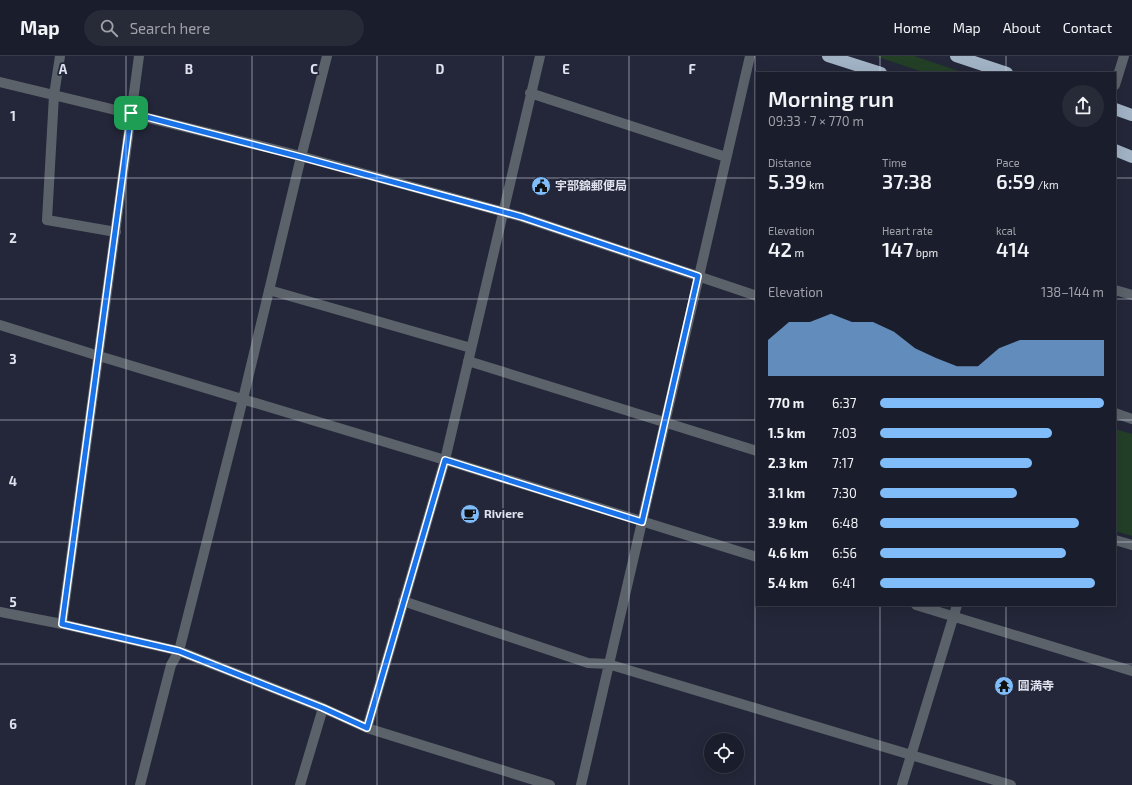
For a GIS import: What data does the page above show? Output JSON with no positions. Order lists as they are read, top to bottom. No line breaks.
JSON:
{"places":{"public building":["宇部錦郵便局"],"cafe":["Riviere"],"temple":["圓満寺"]},"page":{"header":"Map","search":"Search here","nav":["Home","Map","About","Contact"],"heading":["Morning run","09:33 · 7 × 770 m"],"stats":[["Distance","5.39 km"],["Time","37:38"],["Pace","6:59 /km"],["Elevation","42 m"],["Heart rate","147 bpm"],["kcal","414"]],"chart":["Elevation","138–144 m"],"list":[{"name":"770 m","note":"6:37"},{"name":"1.5 km","note":"7:03"},{"name":"2.3 km","note":"7:17"},{"name":"3.1 km","note":"7:30"},{"name":"3.9 km","note":"6:48"},{"name":"4.6 km","note":"6:56"},{"name":"5.4 km","note":"6:41"}]},"grid":{"columns":["A","B","C","D","E","F"],"rows":["1","2","3","4","5","6"]}}
